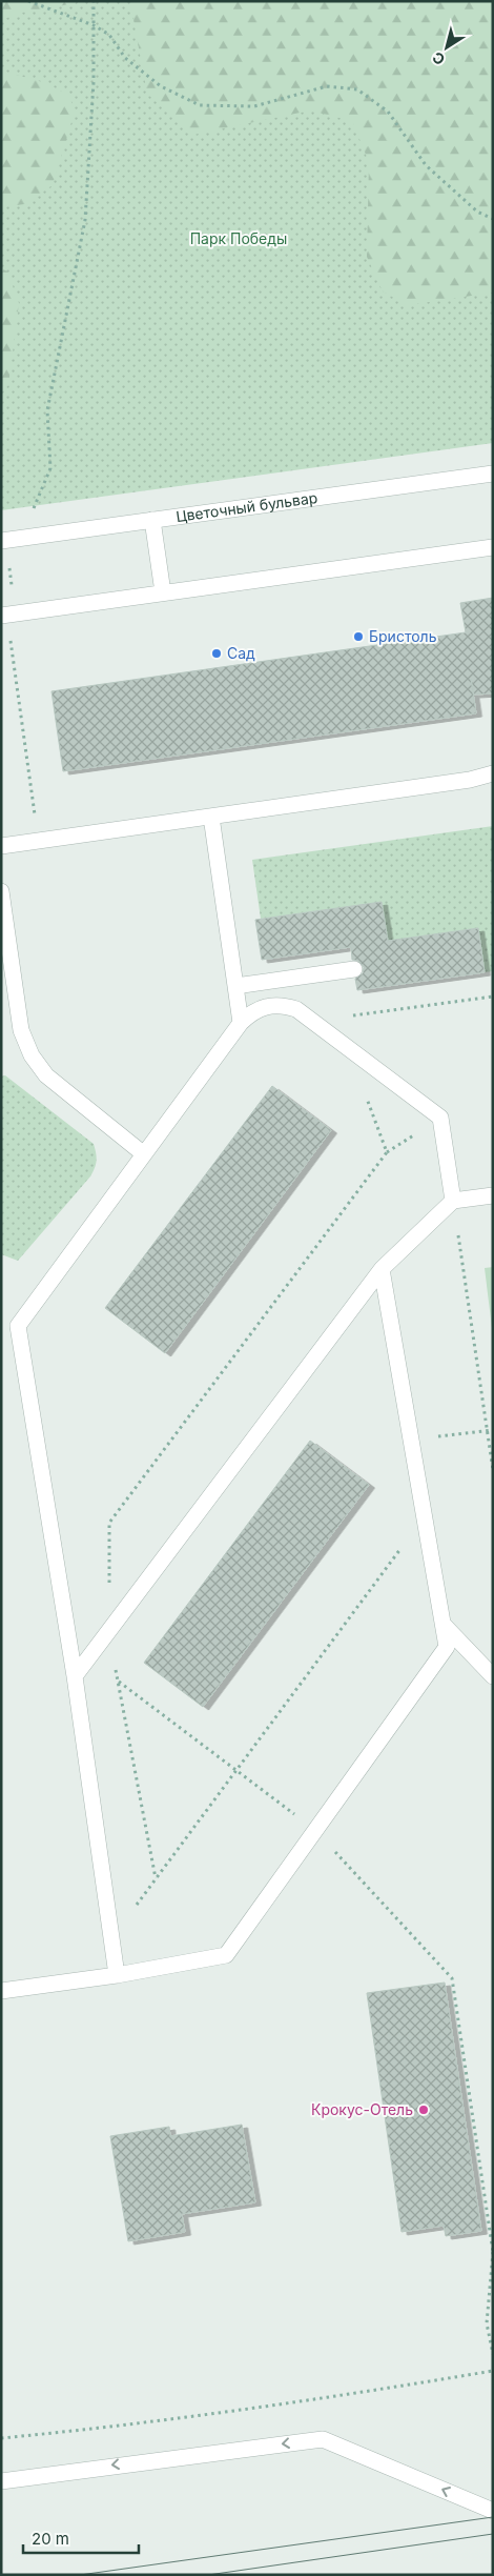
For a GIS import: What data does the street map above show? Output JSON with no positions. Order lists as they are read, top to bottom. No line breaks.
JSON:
{"streets":{"street":["Цветочный бульвар"]},"parks":["Парк Победы"],"places":["Бристоль","Сад","Крокус-Отель"],"scale_bar":"20 m","north":"bottom left"}
